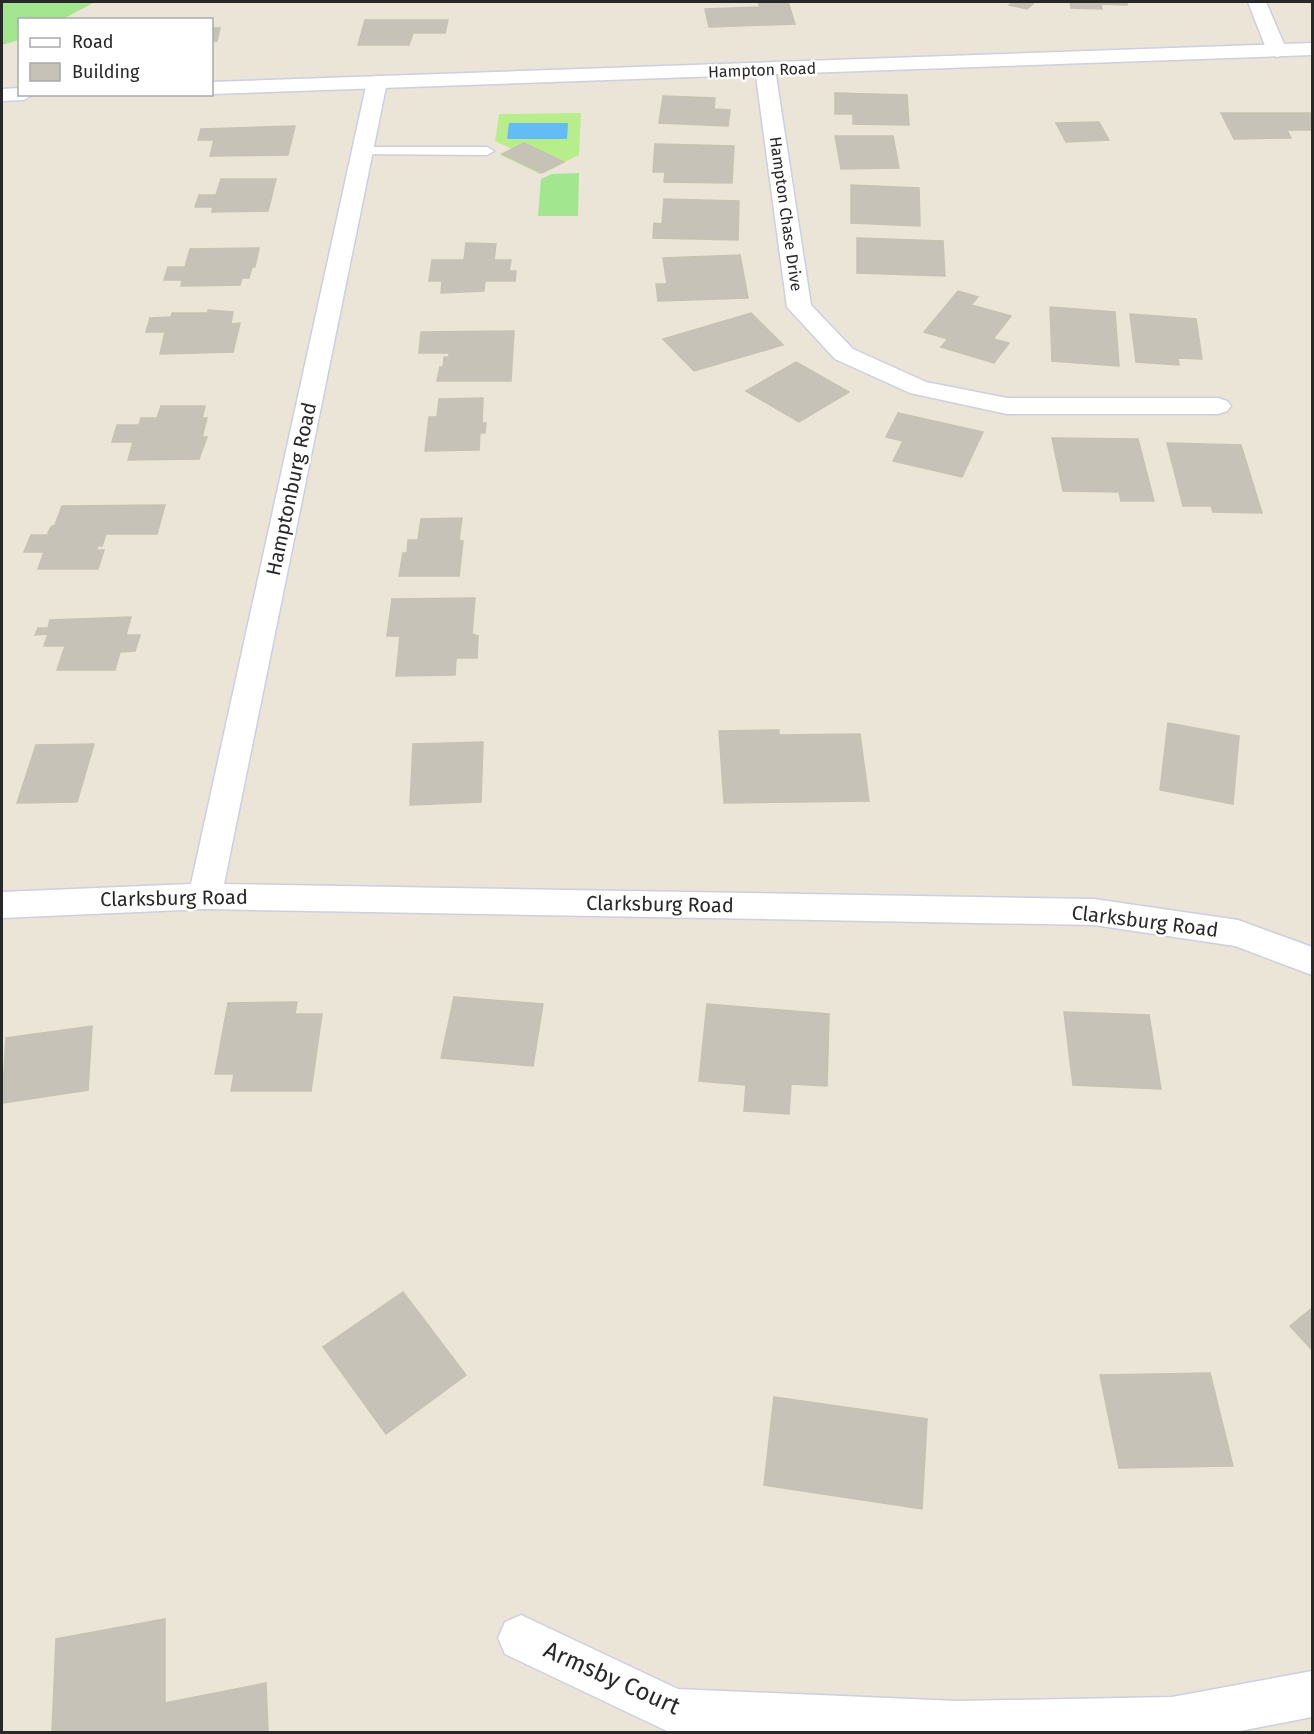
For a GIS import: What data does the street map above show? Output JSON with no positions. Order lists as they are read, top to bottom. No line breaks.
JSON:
{"streets":{"street":["Hampton Road","Hampton Chase Drive","Hamptonburg Road","Clarksburg Road","Armsby Court"]},"crossings":[["Hampton Road","Hampton Chase Drive"],["Hampton Road","Hamptonburg Road"],["Hamptonburg Road","Clarksburg Road"]],"legend":["Road","Building"]}
